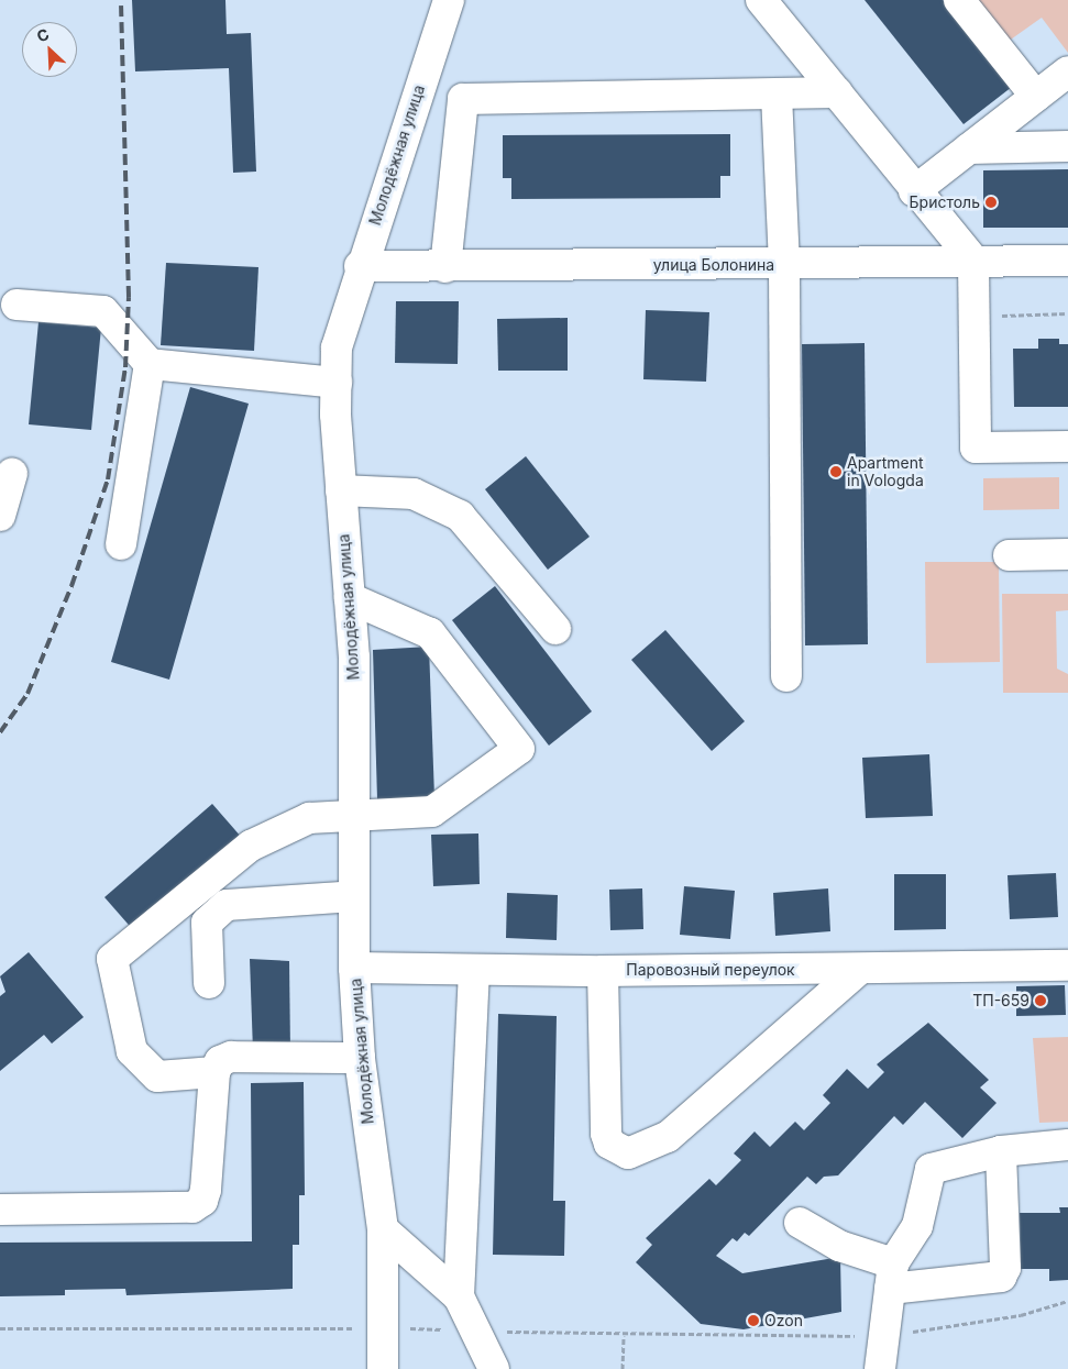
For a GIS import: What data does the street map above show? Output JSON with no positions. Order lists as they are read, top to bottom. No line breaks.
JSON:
{"streets":{"street":["Молодёжная улица","улица Болонина","Паровозный переулок"]},"crossings":[["Молодёжная улица","улица Болонина"],["Молодёжная улица","Паровозный переулок"]],"places":["Бристоль","Apartment in Vologda","ТП-659","Ozon"],"north":"top left"}
